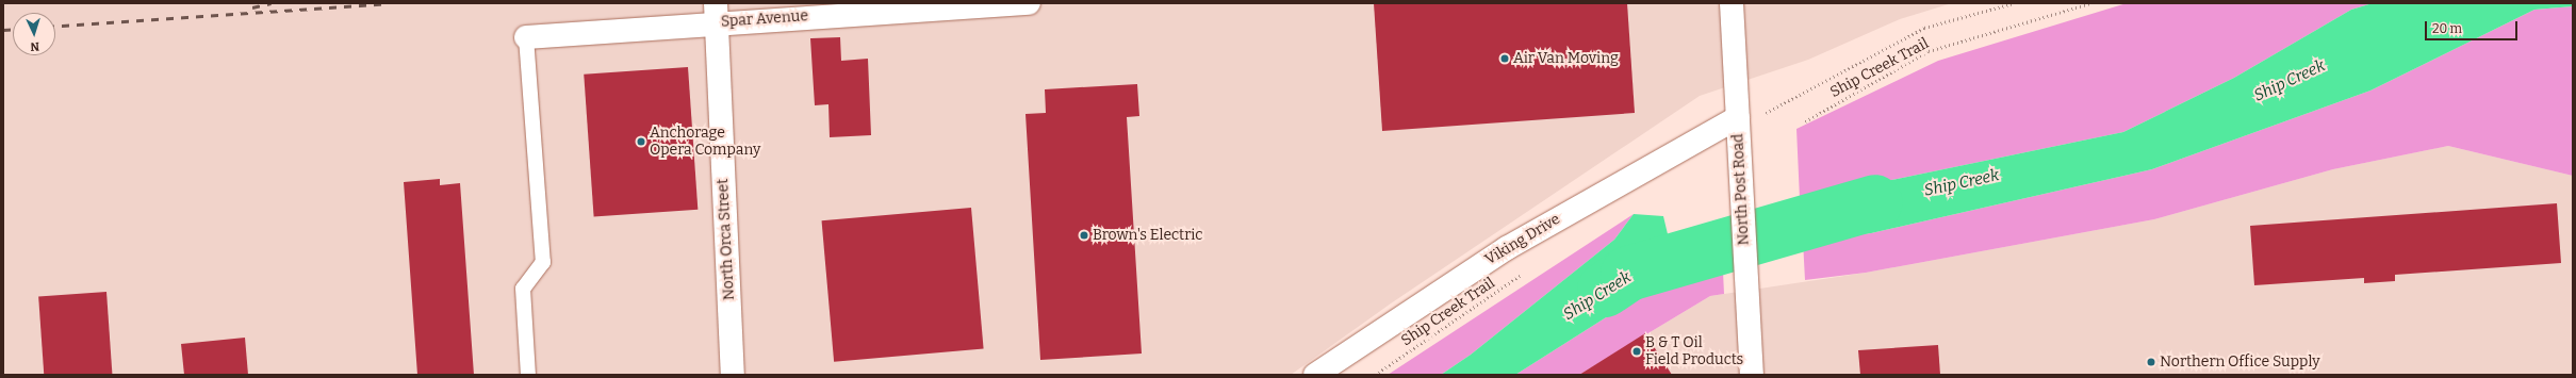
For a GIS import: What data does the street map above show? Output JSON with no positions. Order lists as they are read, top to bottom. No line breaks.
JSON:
{"streets":{"street":["Spar Avenue","North Post Road","North Orca Street","Viking Drive"],"path":["Ship Creek Trail"]},"crossings":[["Spar Avenue","North Orca Street"],["North Post Road","Viking Drive"]],"water":["Ship Creek"],"places":["Air Van Moving","Anchorage Opera Company","Brown's Electric","B & T Oil Field Products","Northern Office Supply"],"scale_bar":"20 m","north":"bottom"}
